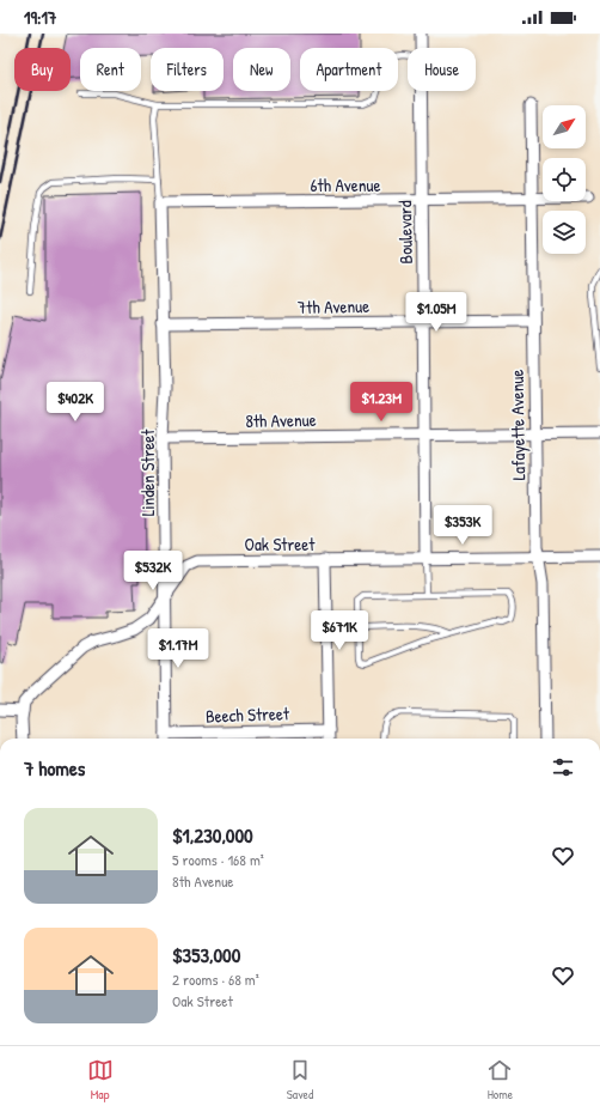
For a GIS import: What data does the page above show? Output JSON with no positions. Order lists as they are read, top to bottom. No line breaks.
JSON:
{"streets":{"street":["6th Avenue","Boulevard","7th Avenue","8th Avenue","Lafayette Avenue","Linden Street","Oak Street","Beech Street"]},"crossings":[["6th Avenue","Boulevard"],["6th Avenue","Lafayette Avenue"],["6th Avenue","Linden Street"],["Boulevard","7th Avenue"],["Boulevard","8th Avenue"],["Boulevard","Oak Street"],["7th Avenue","Lafayette Avenue"],["7th Avenue","Linden Street"],["8th Avenue","Lafayette Avenue"],["8th Avenue","Linden Street"],["Lafayette Avenue","Oak Street"],["Linden Street","Oak Street"],["Linden Street","Beech Street"]],"north":"top right","page":{"status":"19:17","chip":["Buy","Rent","Filters","New","Apartment","House"],"price":["$1.05M","$402K","$1.23M","$353K","$532K","$671K","$1.17M"],"heading":"7 homes","list":[{"name":"$1,230,000","note":"5 rooms · 168 m² · 8th Avenue"},{"name":"$353,000","note":"2 rooms · 68 m² · Oak Street"}],"tabs":["Map","Saved","Home"]}}
